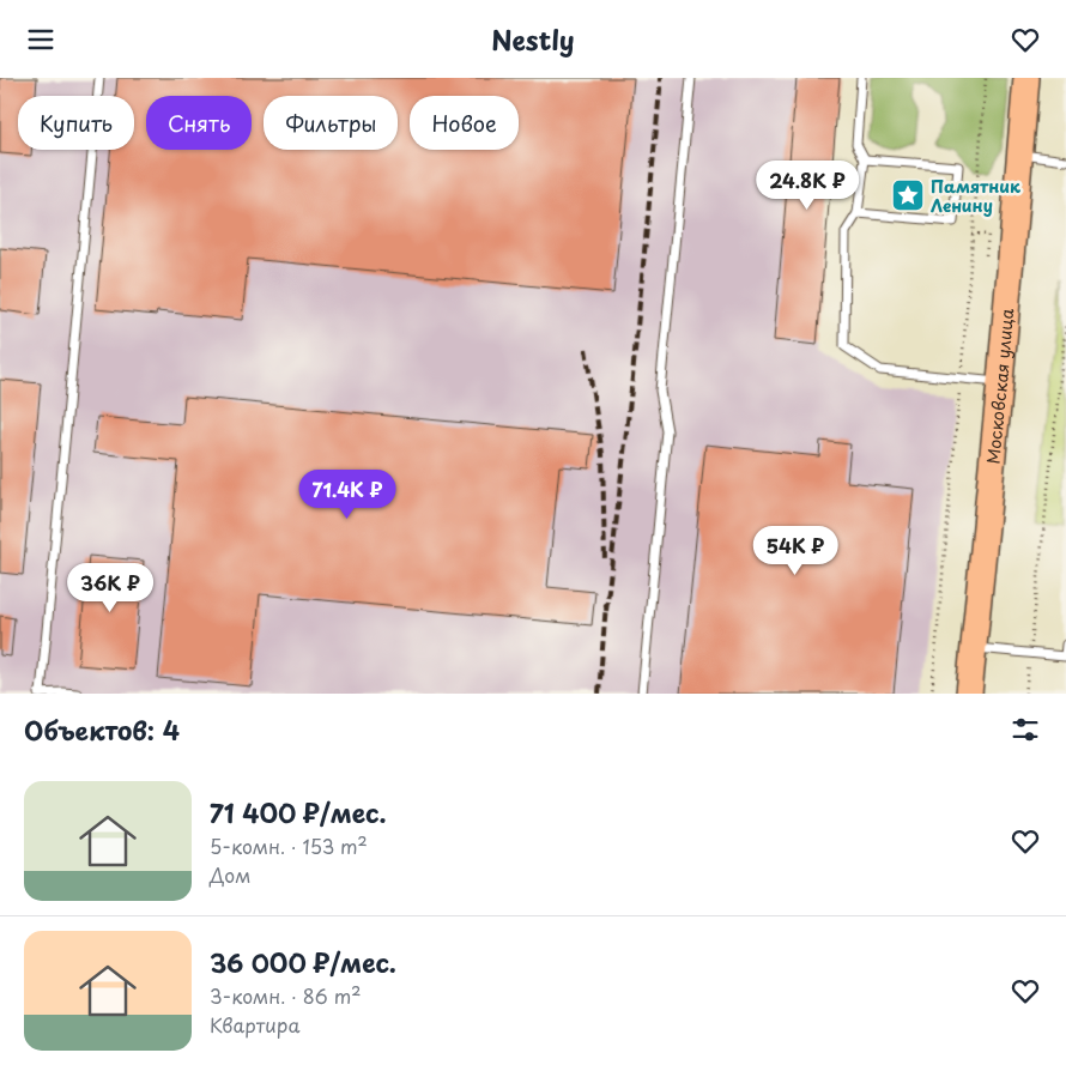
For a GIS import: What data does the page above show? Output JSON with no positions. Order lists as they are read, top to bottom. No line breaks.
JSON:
{"streets":{"main road":["Московская улица"]},"places":{"place":["Памятник Ленину"]},"page":{"header":"Nestly","chip":["Купить","Снять","Фильтры","Новое"],"price":["24.8K ₽","71.4K ₽","54K ₽","36K ₽"],"heading":"Объектов: 4","list":[{"name":"71 400 ₽/мес.","note":"5-комн. · 153 m² · Дом"},{"name":"36 000 ₽/мес.","note":"3-комн. · 86 m² · Квартира"}]}}
